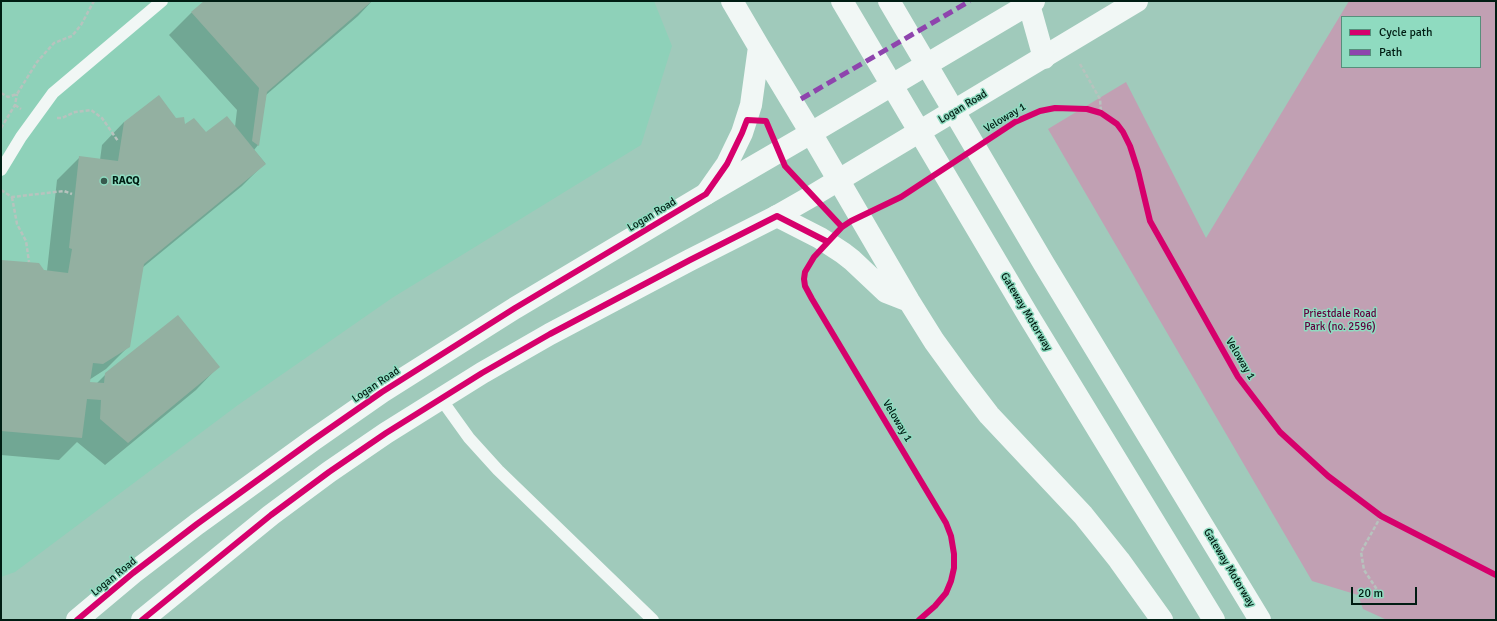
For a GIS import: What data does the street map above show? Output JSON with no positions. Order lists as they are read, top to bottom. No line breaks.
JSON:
{"streets":{"main road":["Logan Road","Gateway Motorway"],"cycle path":["Veloway 1"]},"parks":["Priestdale Road Park (no. 2596)"],"places":["RACQ"],"legend":["Cycle path","Path"],"scale_bar":"20 m"}
